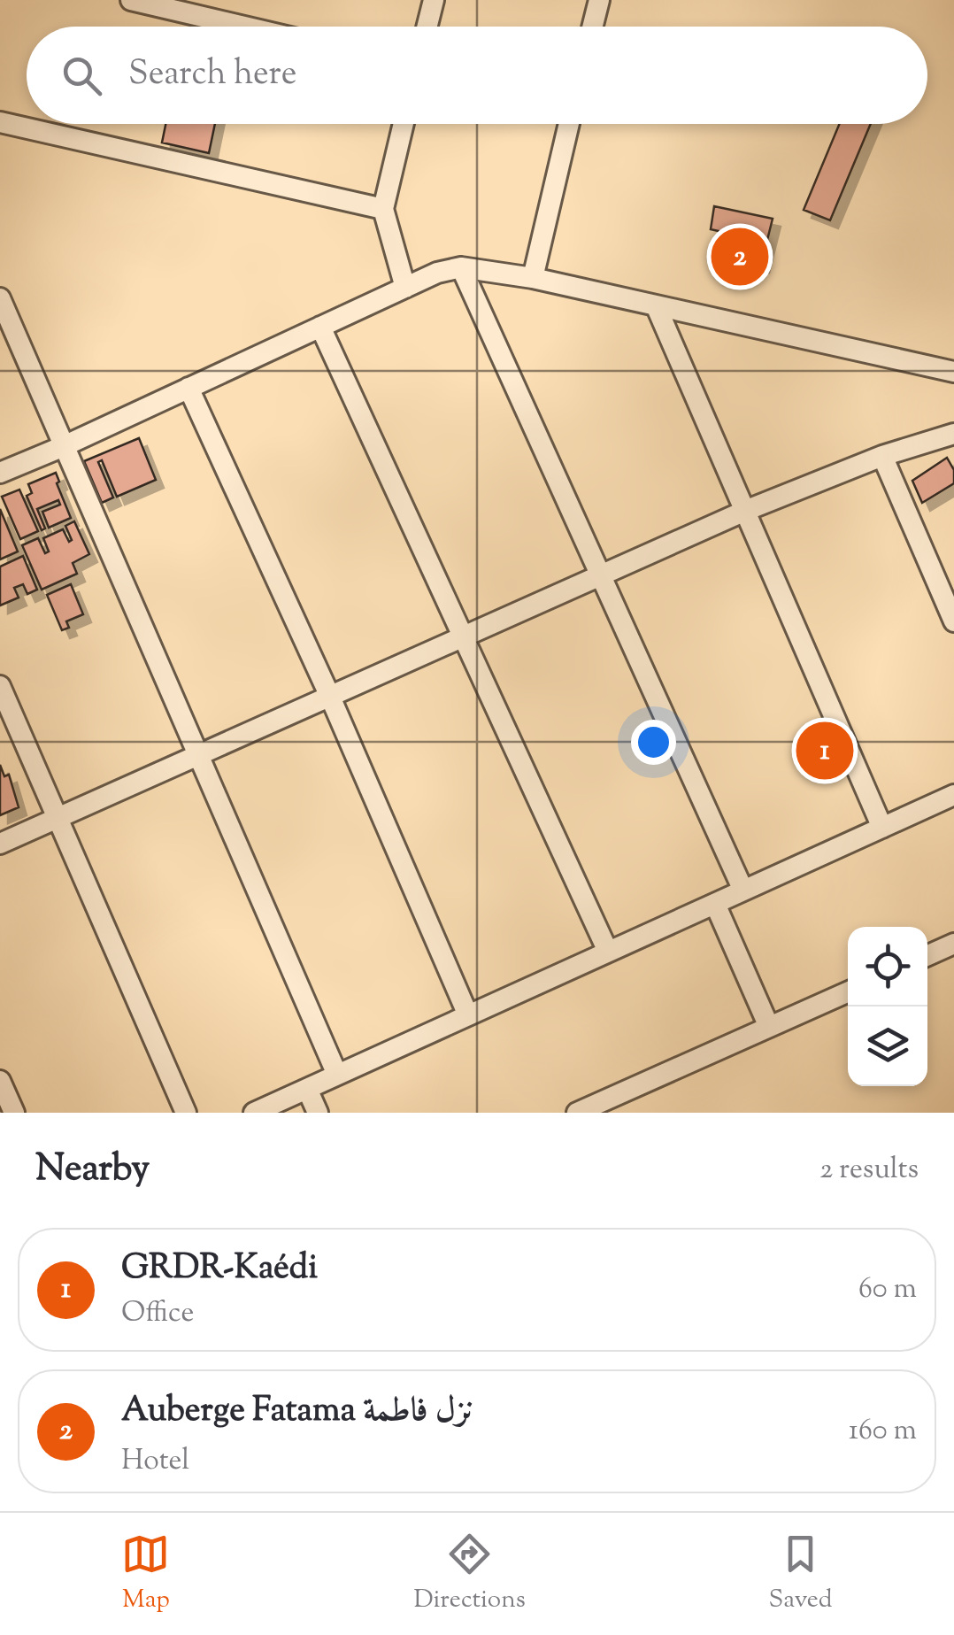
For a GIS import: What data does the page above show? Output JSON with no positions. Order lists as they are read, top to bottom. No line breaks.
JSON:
{"page":{"search":"Search here","pins":["2","1"],"heading":["Nearby","2 results"],"list":[{"mark":"1","name":"GRDR-Kaédi","note":"Office","value":"60 m"},{"mark":"2","name":"Auberge Fatama نزل فاطمة","note":"Hotel","value":"160 m"}],"nav":["Map","Directions","Saved"]}}
